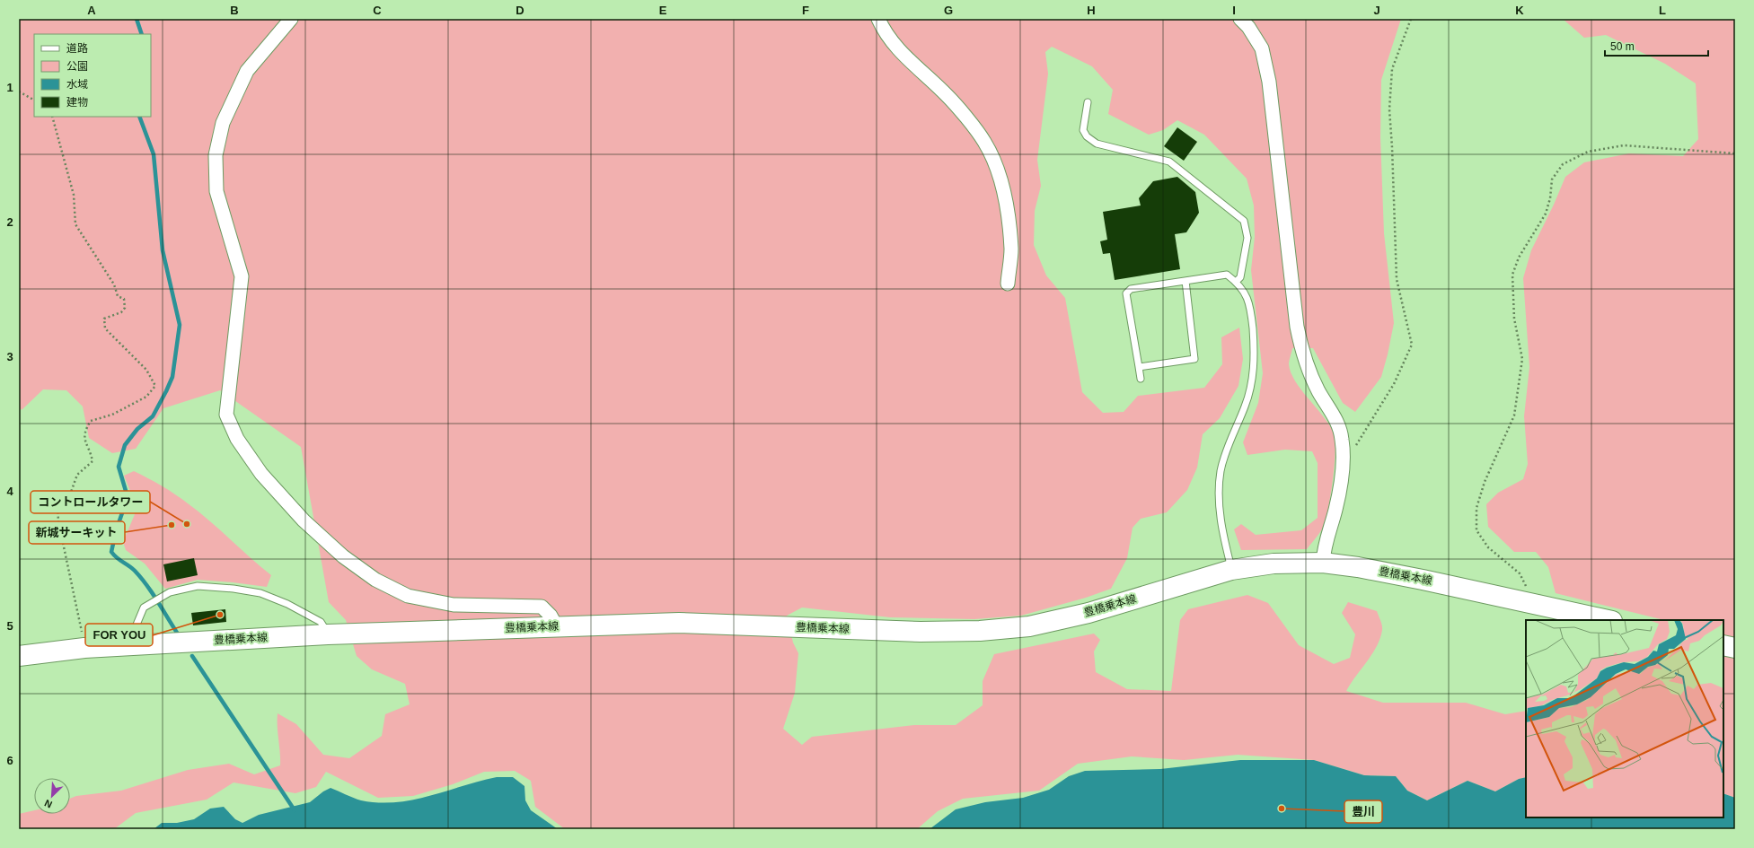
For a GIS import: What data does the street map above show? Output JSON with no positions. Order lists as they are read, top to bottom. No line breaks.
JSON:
{"streets":{"main road":["豊橋乗本線"]},"places":["コントロールタワー","新城サーキット","FOR YOU","豊川"],"legend":["道路","公園","水域","建物"],"scale_bar":"50 m","north":"bottom left","grid":{"columns":["A","B","C","D","E","F","G","H","I","J","K","L"],"rows":["1","2","3","4","5","6"]}}
